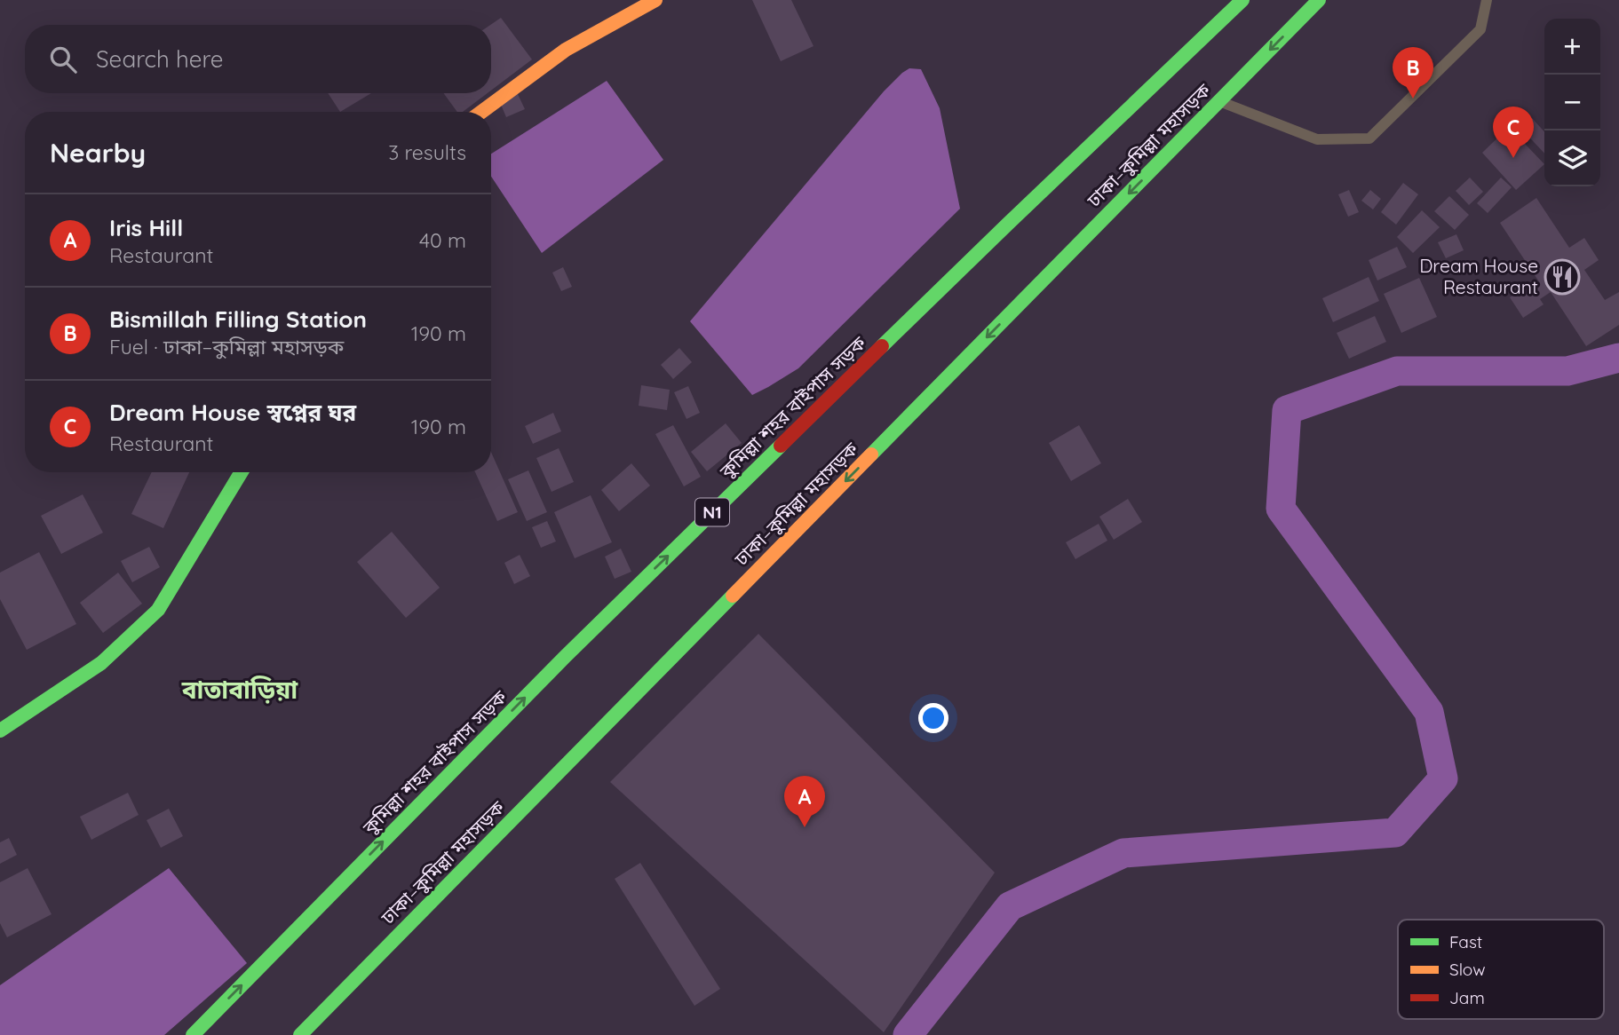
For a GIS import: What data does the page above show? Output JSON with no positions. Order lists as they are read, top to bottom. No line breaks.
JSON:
{"streets":{"main road":["ঢাকা–কুমিল্লা মহাসড়ক","কুমিল্লা শহর বাইপাস সড়ক","N1"]},"one_way":["ঢাকা–কুমিল্লা মহাসড়ক","কুমিল্লা শহর বাইপাস সড়ক"],"districts":["বাতাবাড়িয়া"],"places":{"restaurant":["Dream House Restaurant"]},"legend":["Fast","Slow","Jam"],"page":{"map_buttons":["+","−"],"search":"Search here","pins":["B","C","A"],"heading":["Nearby","3 results"],"list":[{"mark":"A","name":"Iris Hill","note":"Restaurant","value":"40 m"},{"mark":"B","name":"Bismillah Filling Station","note":"Fuel · ঢাকা–কুমিল্লা মহাসড়ক","value":"190 m"},{"mark":"C","name":"Dream House স্বপ্নের ঘর","note":"Restaurant","value":"190 m"}]}}
